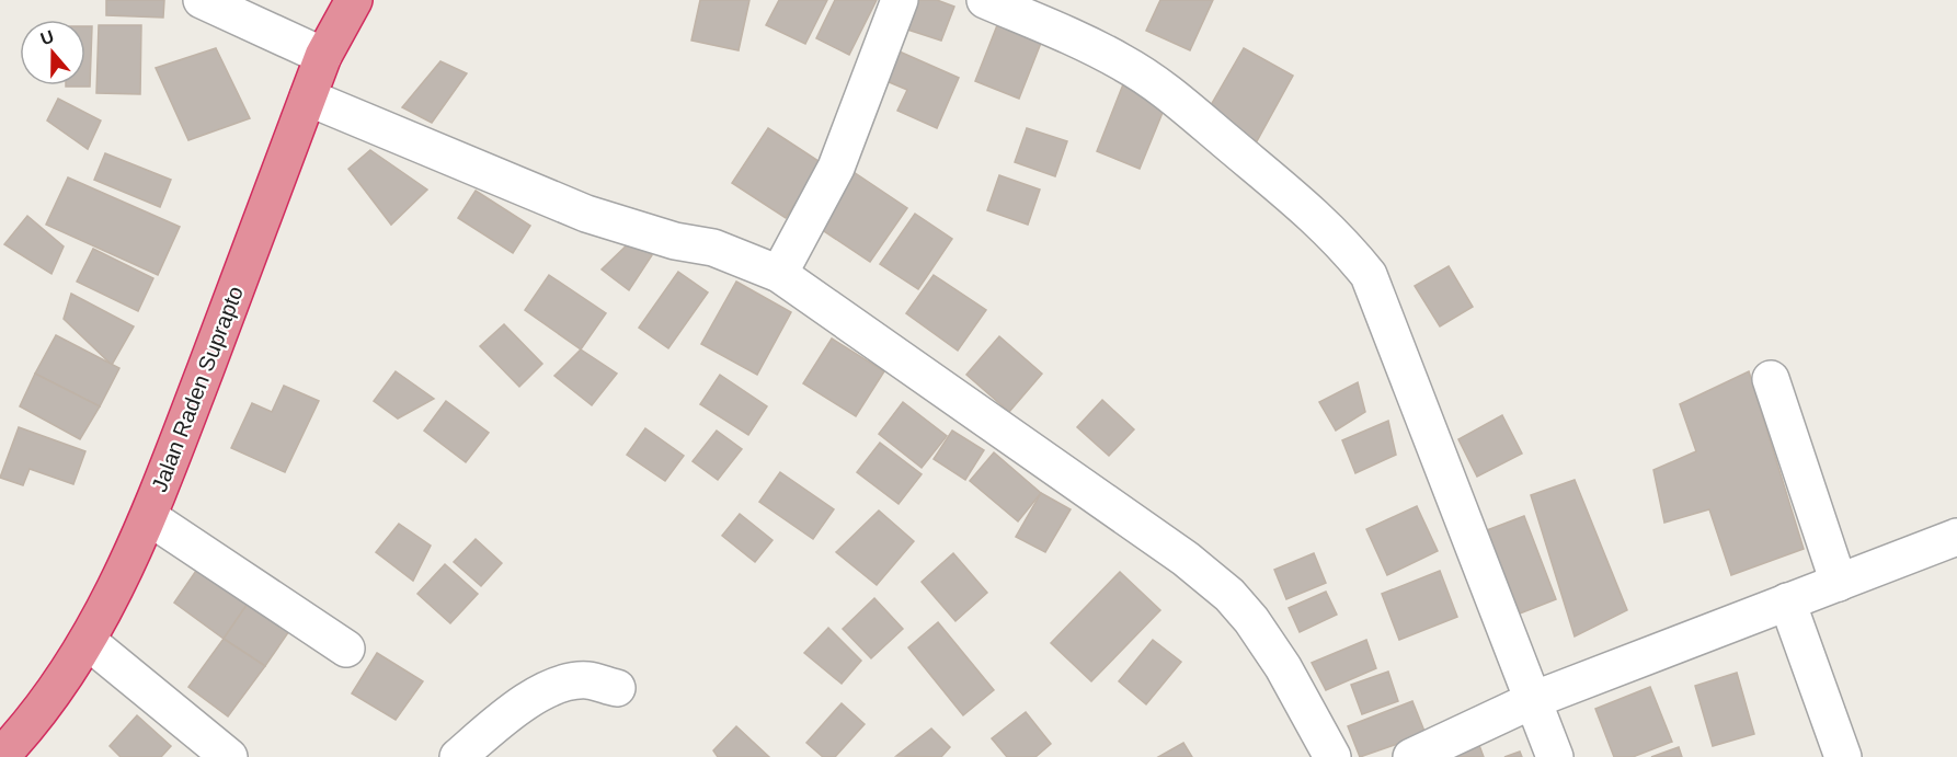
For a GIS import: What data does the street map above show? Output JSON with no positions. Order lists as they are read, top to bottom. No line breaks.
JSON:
{"streets":{"highway":["Jalan Raden Suprapto"]},"north":"top"}
